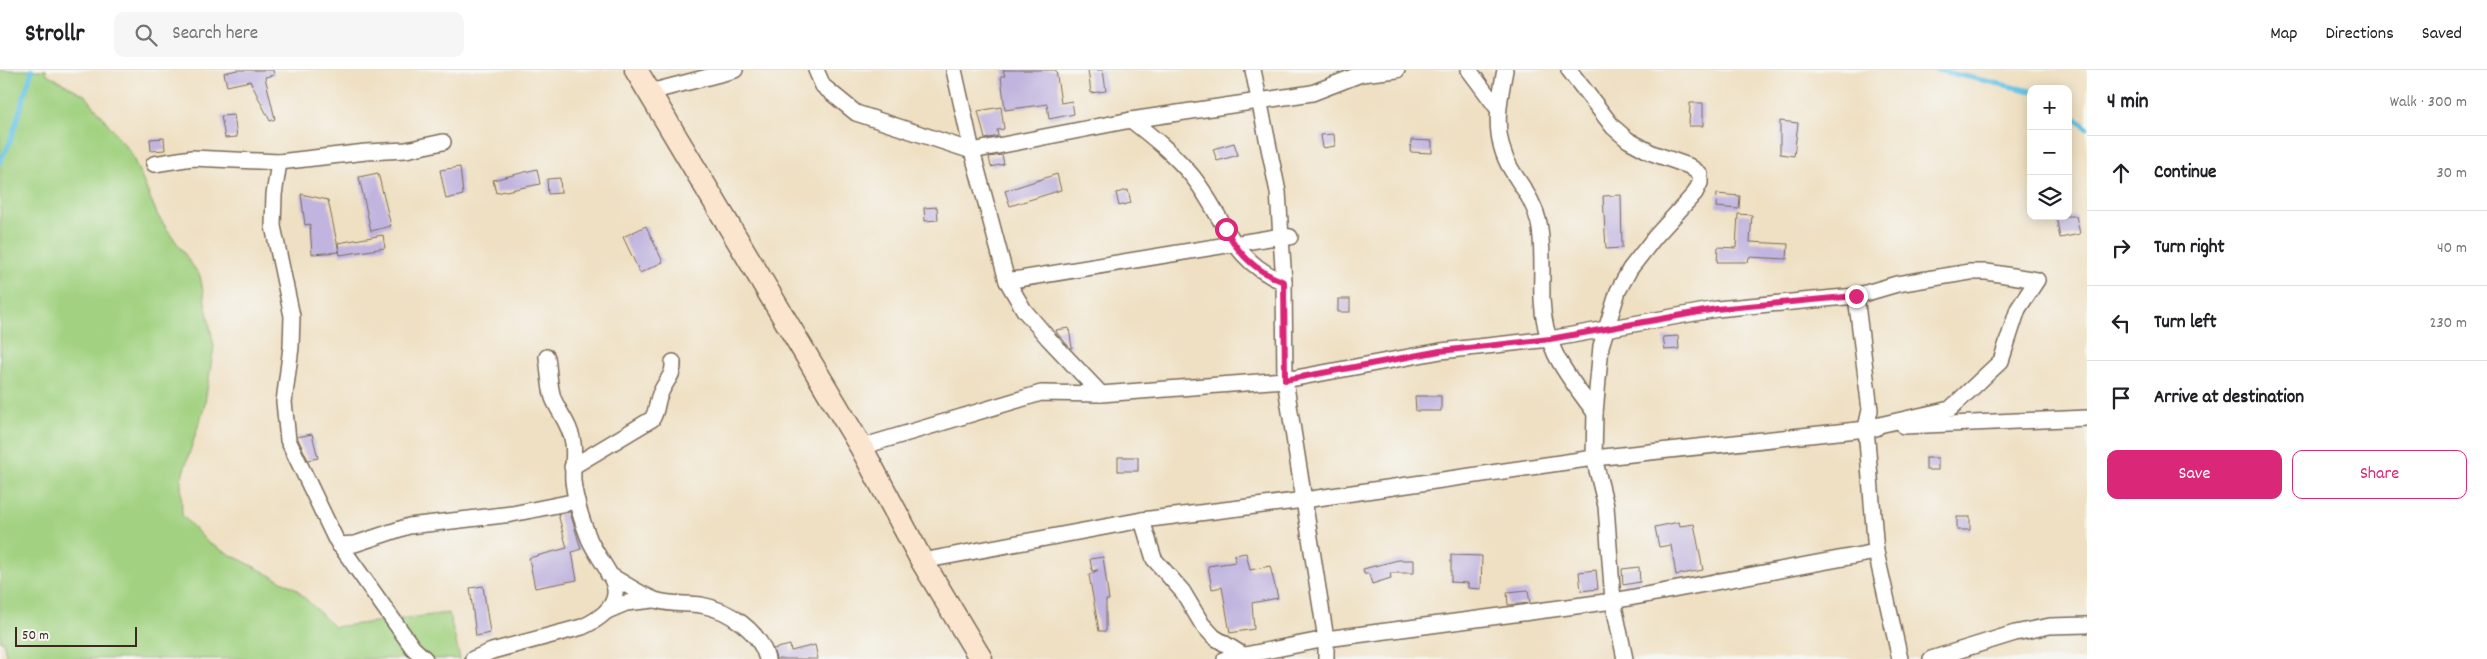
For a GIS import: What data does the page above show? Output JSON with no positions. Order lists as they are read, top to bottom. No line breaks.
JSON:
{"scale_bar":"50 m","page":{"header":"Strollr","search":"Search here","nav":["Map","Directions","Saved"],"heading":["4 min","Walk · 300 m"],"map_buttons":["+","−"],"list":[["Continue","30 m"],["Turn right","40 m"],["Turn left","230 m"],"Arrive at destination"],"buttons":["Save","Share"],"scale":"50 m"}}
